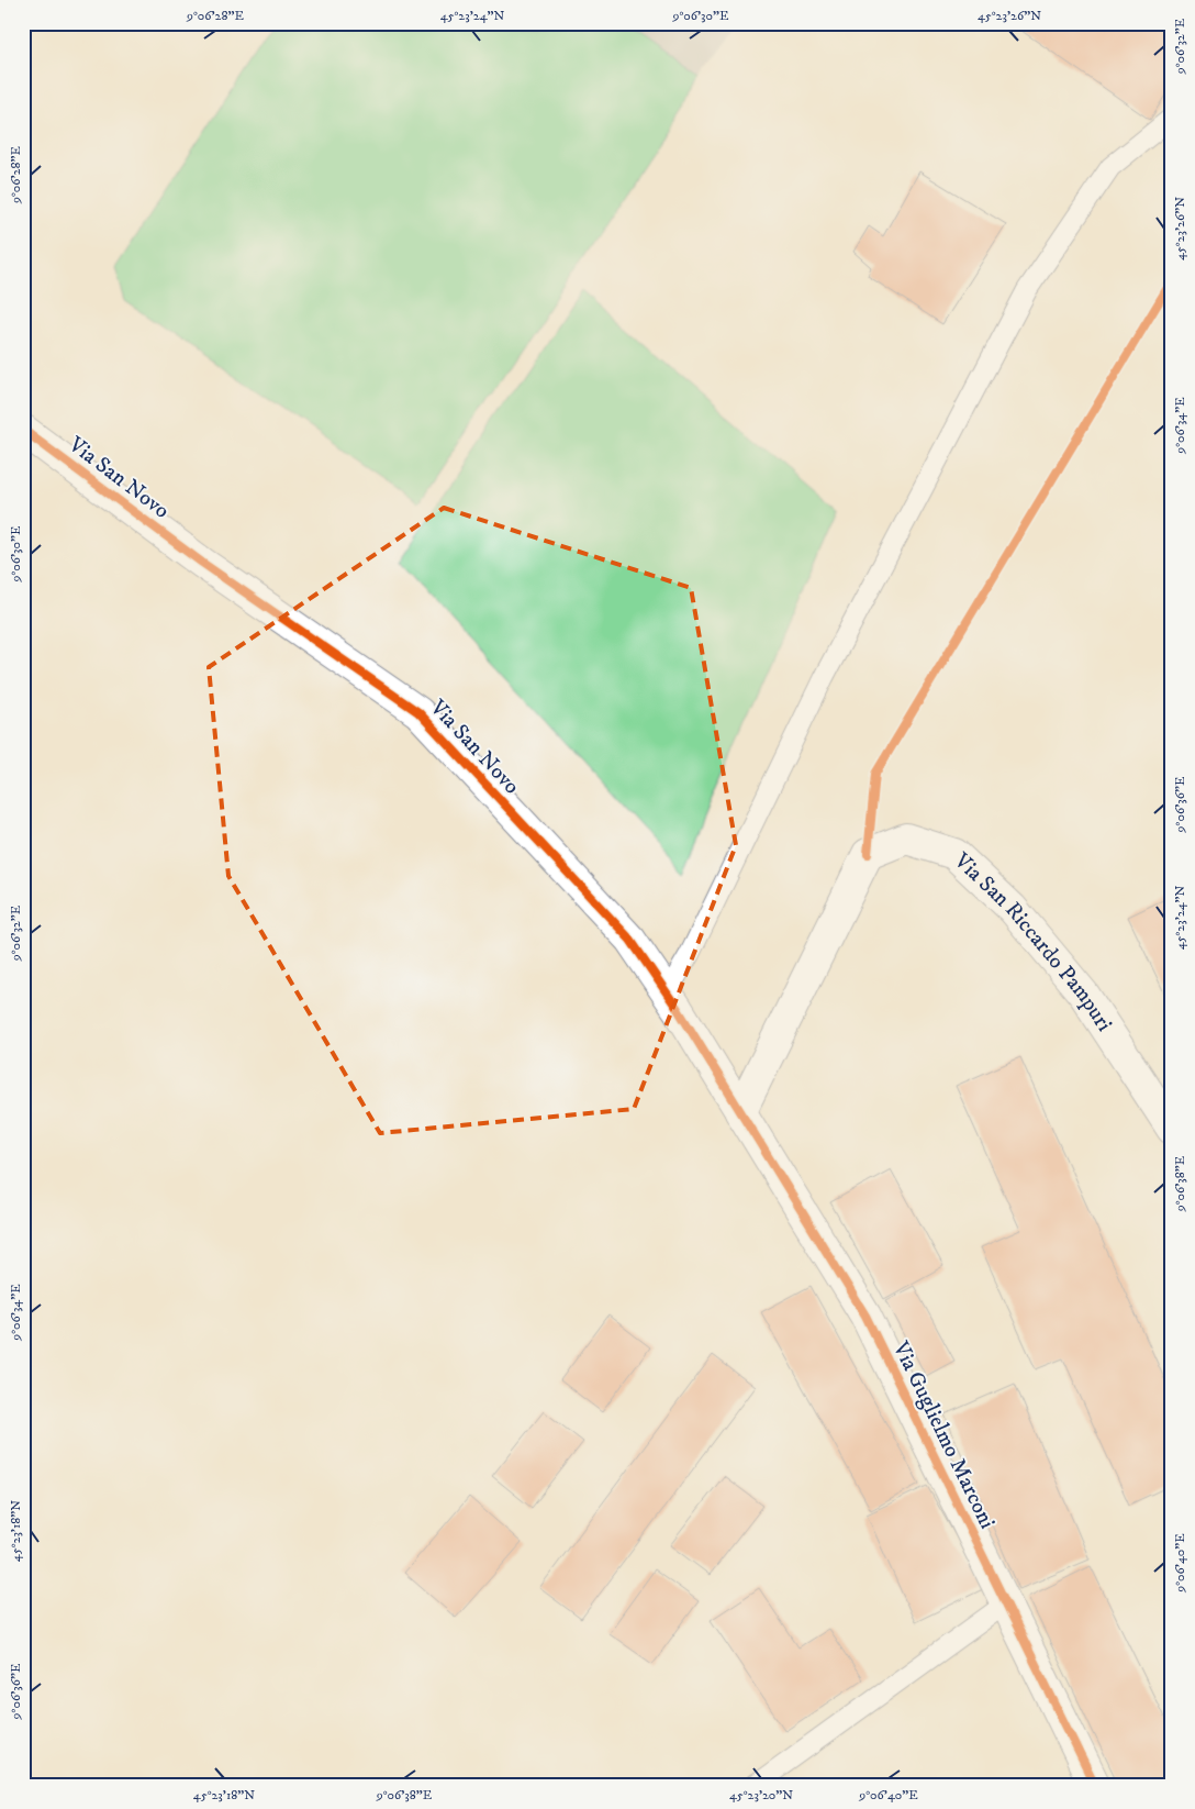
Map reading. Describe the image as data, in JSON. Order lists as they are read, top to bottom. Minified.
{"streets":{"street":["Via San Novo","Via San Riccardo Pampuri","Via Guglielmo Marconi"]},"crossings":[["Via San Novo","Via San Riccardo Pampuri"],["Via San Novo","Via Guglielmo Marconi"],["Via San Riccardo Pampuri","Via Guglielmo Marconi"]],"coordinates":["9°06'28\"E","45°23'24\"N","9°06'30\"E","45°23'26\"N","9°06'32\"E","9°06'34\"E","9°06'36\"E","9°06'38\"E","45°23'18\"N","9°06'40\"E","45°23'20\"N"]}
